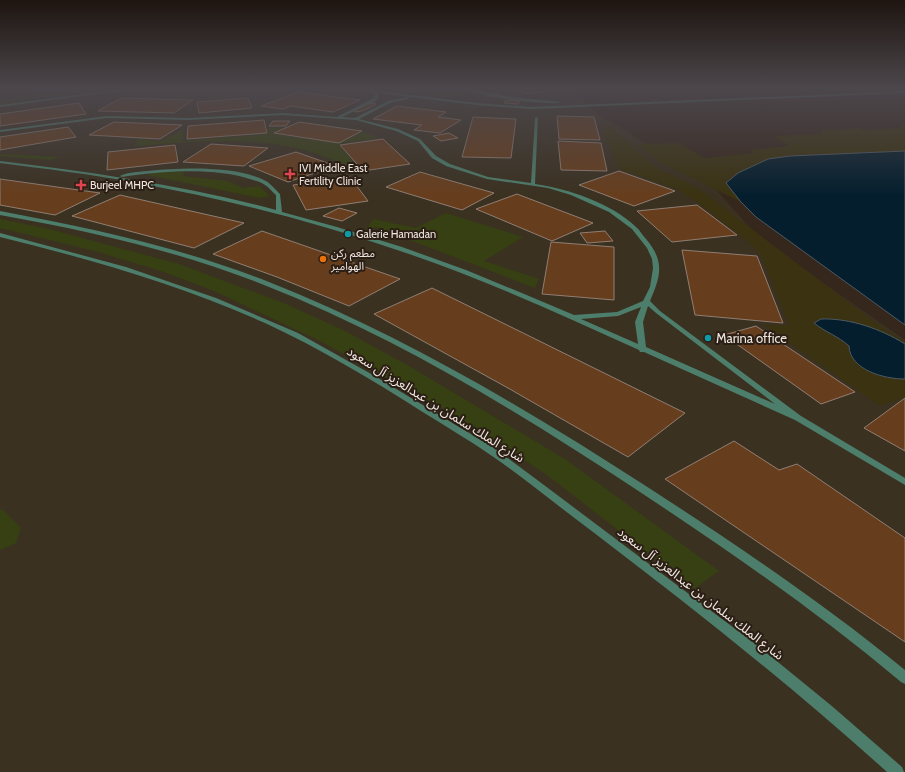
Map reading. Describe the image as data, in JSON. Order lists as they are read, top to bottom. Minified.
{"streets":{"street":["شارع الملك سلمان بن عبدالعزيز آل سعود"]},"places":{"health":["IVI Middle East Fertility Clinic","Burjeel MHPC"],"other":["Galerie Hamadan","مطعم ركن الهوامير","Marina office"]}}
